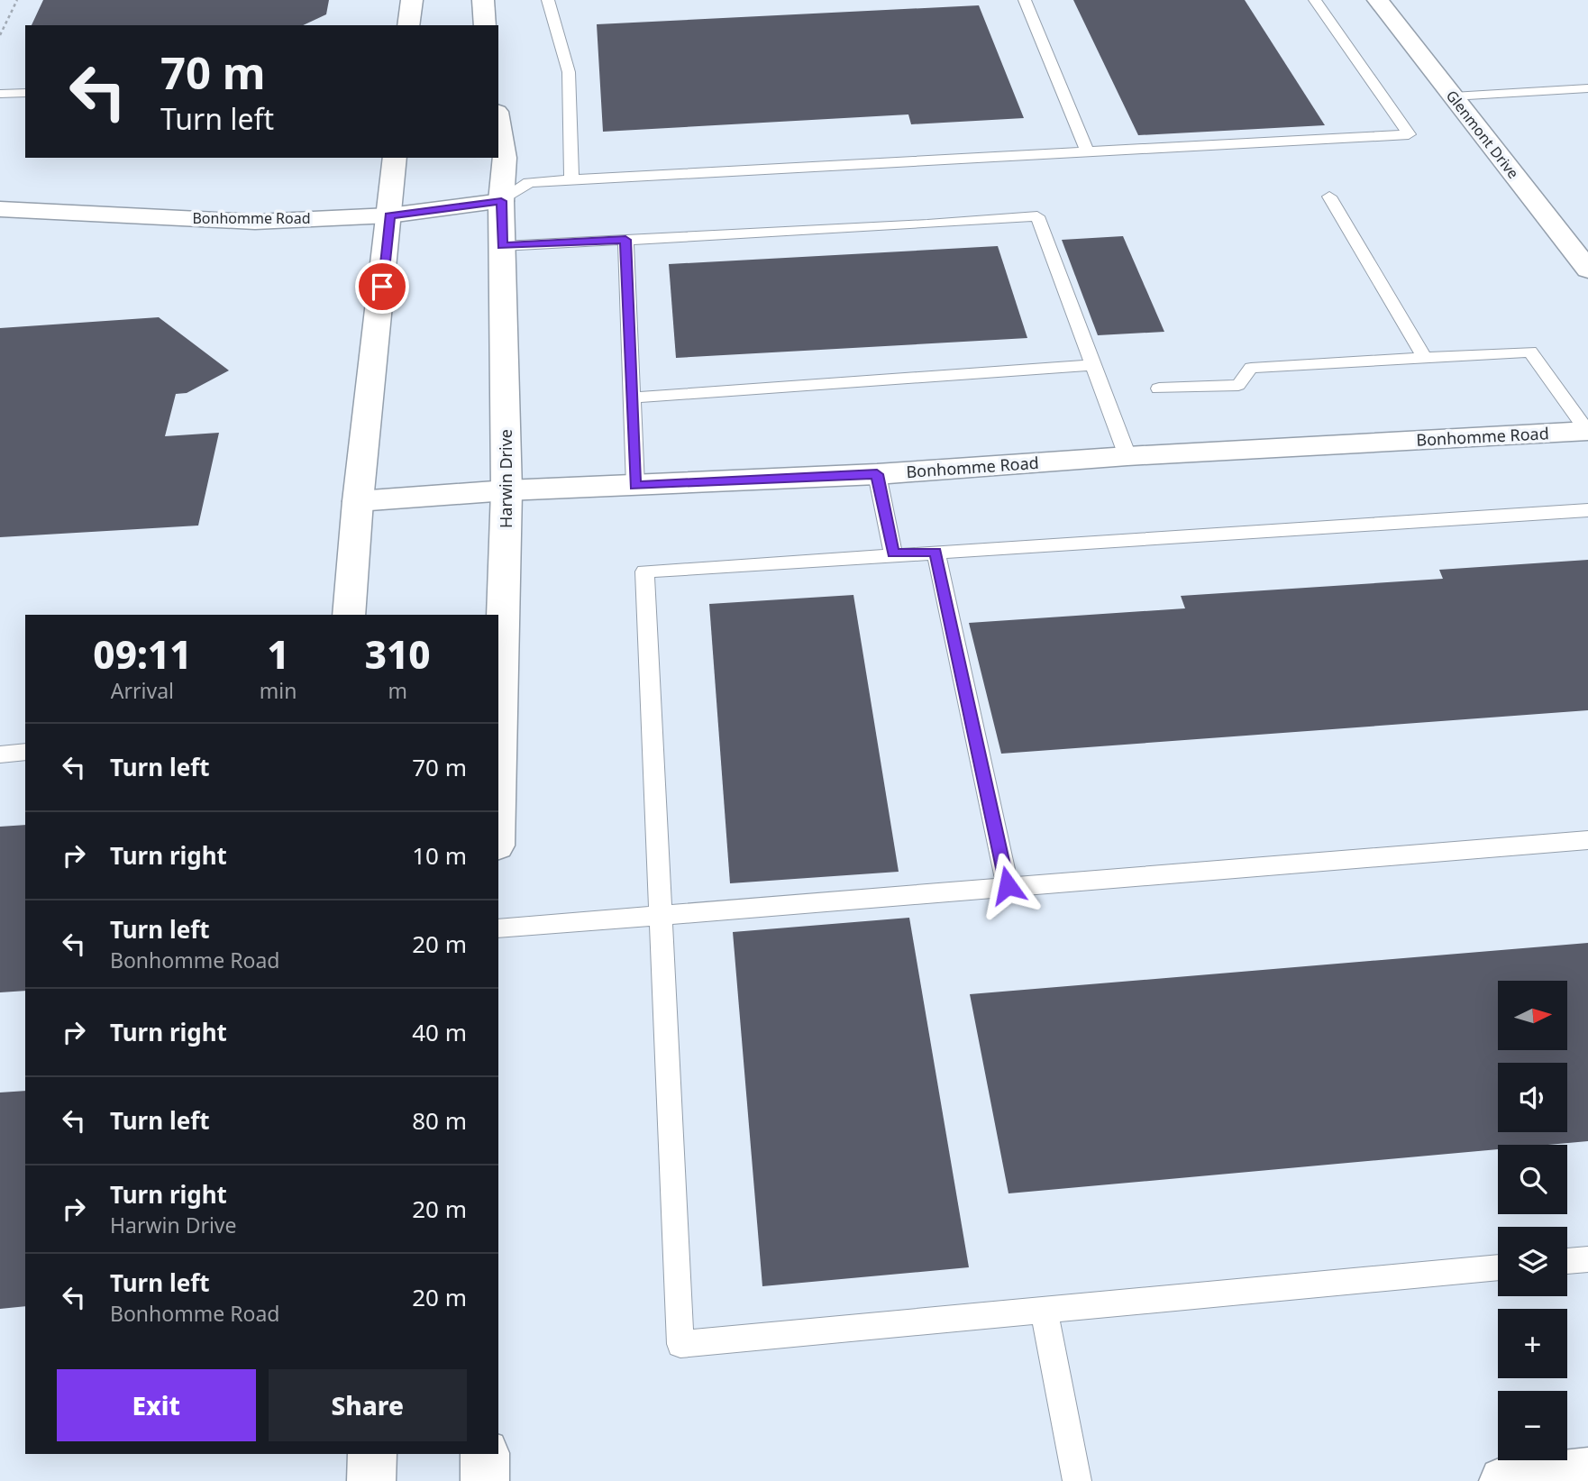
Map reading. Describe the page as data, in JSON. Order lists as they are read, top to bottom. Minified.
{"streets":{"street":["Glenmont Drive","Bonhomme Road","Harwin Drive"]},"crossings":[["Bonhomme Road","Harwin Drive"]],"north":"right","page":{"turn":["70 m","Turn left"],"eta":["09:11","Arrival","1","min","310","m"],"list":[{"name":"Turn left","value":"70 m"},{"name":"Turn right","value":"10 m"},{"name":"Turn left","note":"Bonhomme Road","value":"20 m"},{"name":"Turn right","value":"40 m"},{"name":"Turn left","value":"80 m"},{"name":"Turn right","note":"Harwin Drive","value":"20 m"},{"name":"Turn left","note":"Bonhomme Road","value":"20 m"}],"map_buttons":["+","−"],"buttons":["Exit","Share"]}}
